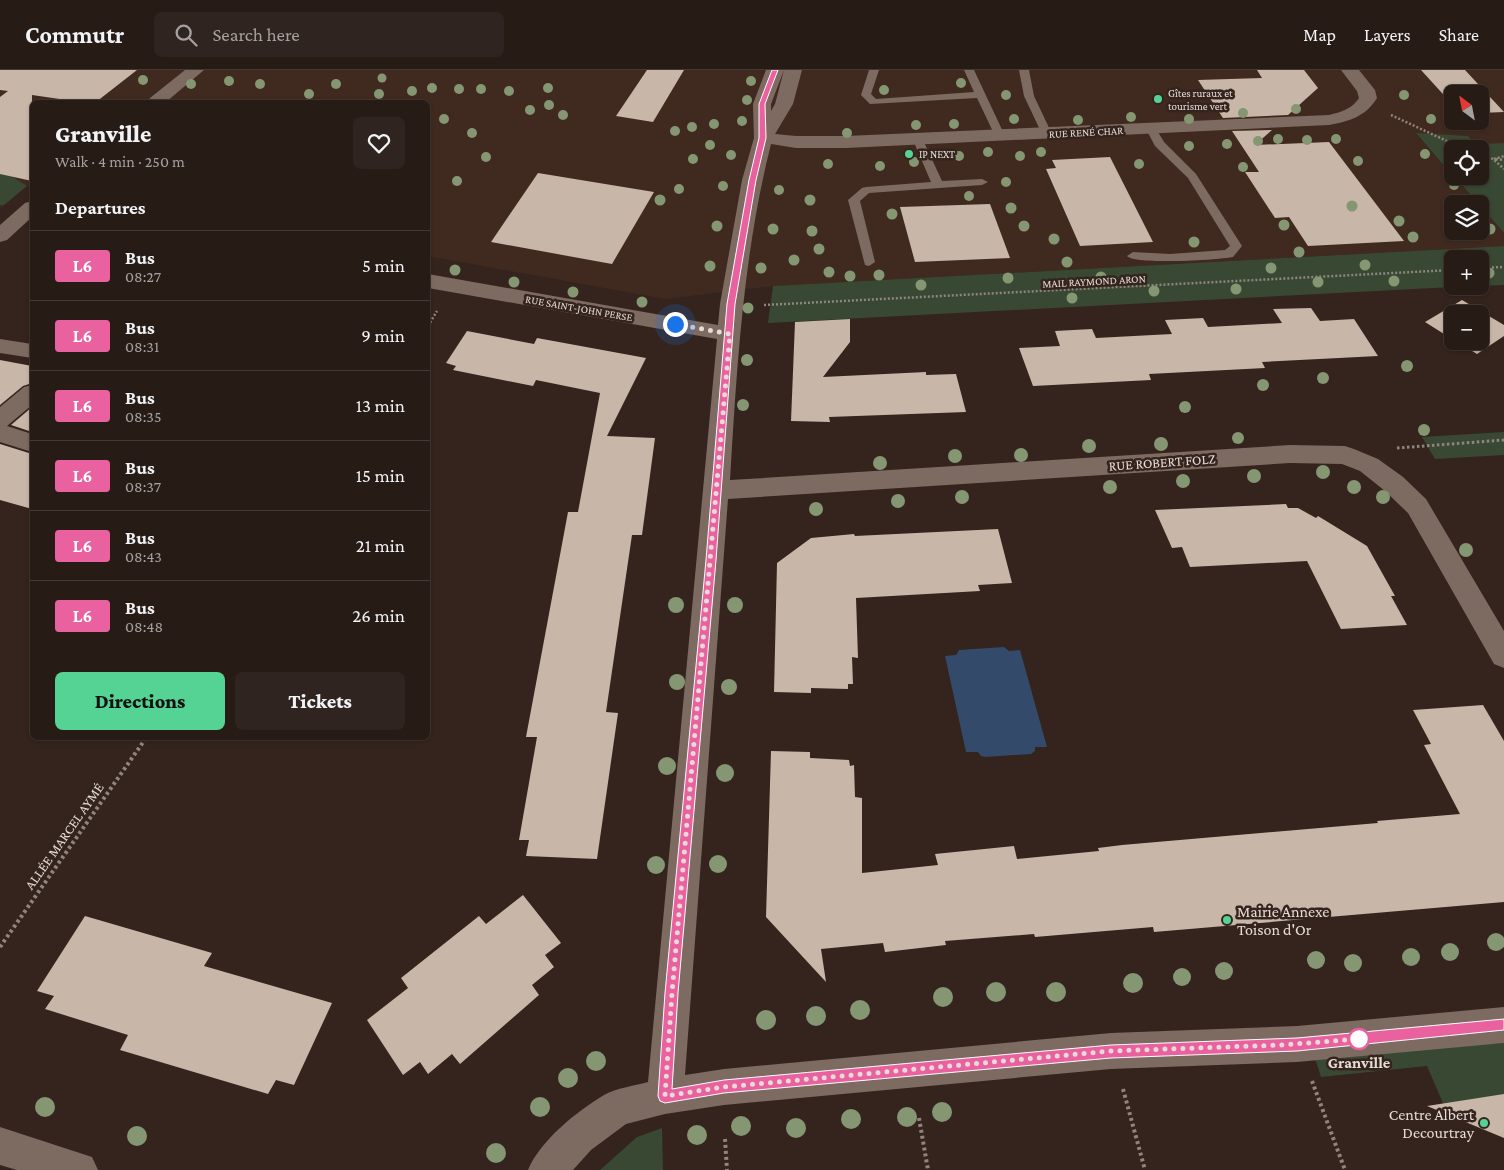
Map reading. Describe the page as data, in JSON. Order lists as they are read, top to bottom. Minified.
{"streets":{"street":["RUE RENÉ CHAR","RUE SAINT-JOHN PERSE","RUE ROBERT FOLZ"],"path":["MAIL RAYMOND ARON","ALLÉE MARCEL AYMÉ"]},"places":["Gîtes ruraux et tourisme vert","IP NEXT","Mairie Annexe Toison d'Or","Granville","Centre Albert Decourtray"],"lines":["bus line L6"],"north":"top left","page":{"header":"Commutr","search":"Search here","nav":["Map","Layers","Share"],"map_buttons":["+","−"],"heading":[["Granville","Walk · 4 min · 250 m"],"Departures"],"list":[{"mark":"L6","name":"Bus","note":"08:27","value":"5 min"},{"mark":"L6","name":"Bus","note":"08:31","value":"9 min"},{"mark":"L6","name":"Bus","note":"08:35","value":"13 min"},{"mark":"L6","name":"Bus","note":"08:37","value":"15 min"},{"mark":"L6","name":"Bus","note":"08:43","value":"21 min"},{"mark":"L6","name":"Bus","note":"08:48","value":"26 min"}],"buttons":["Directions","Tickets"]}}
